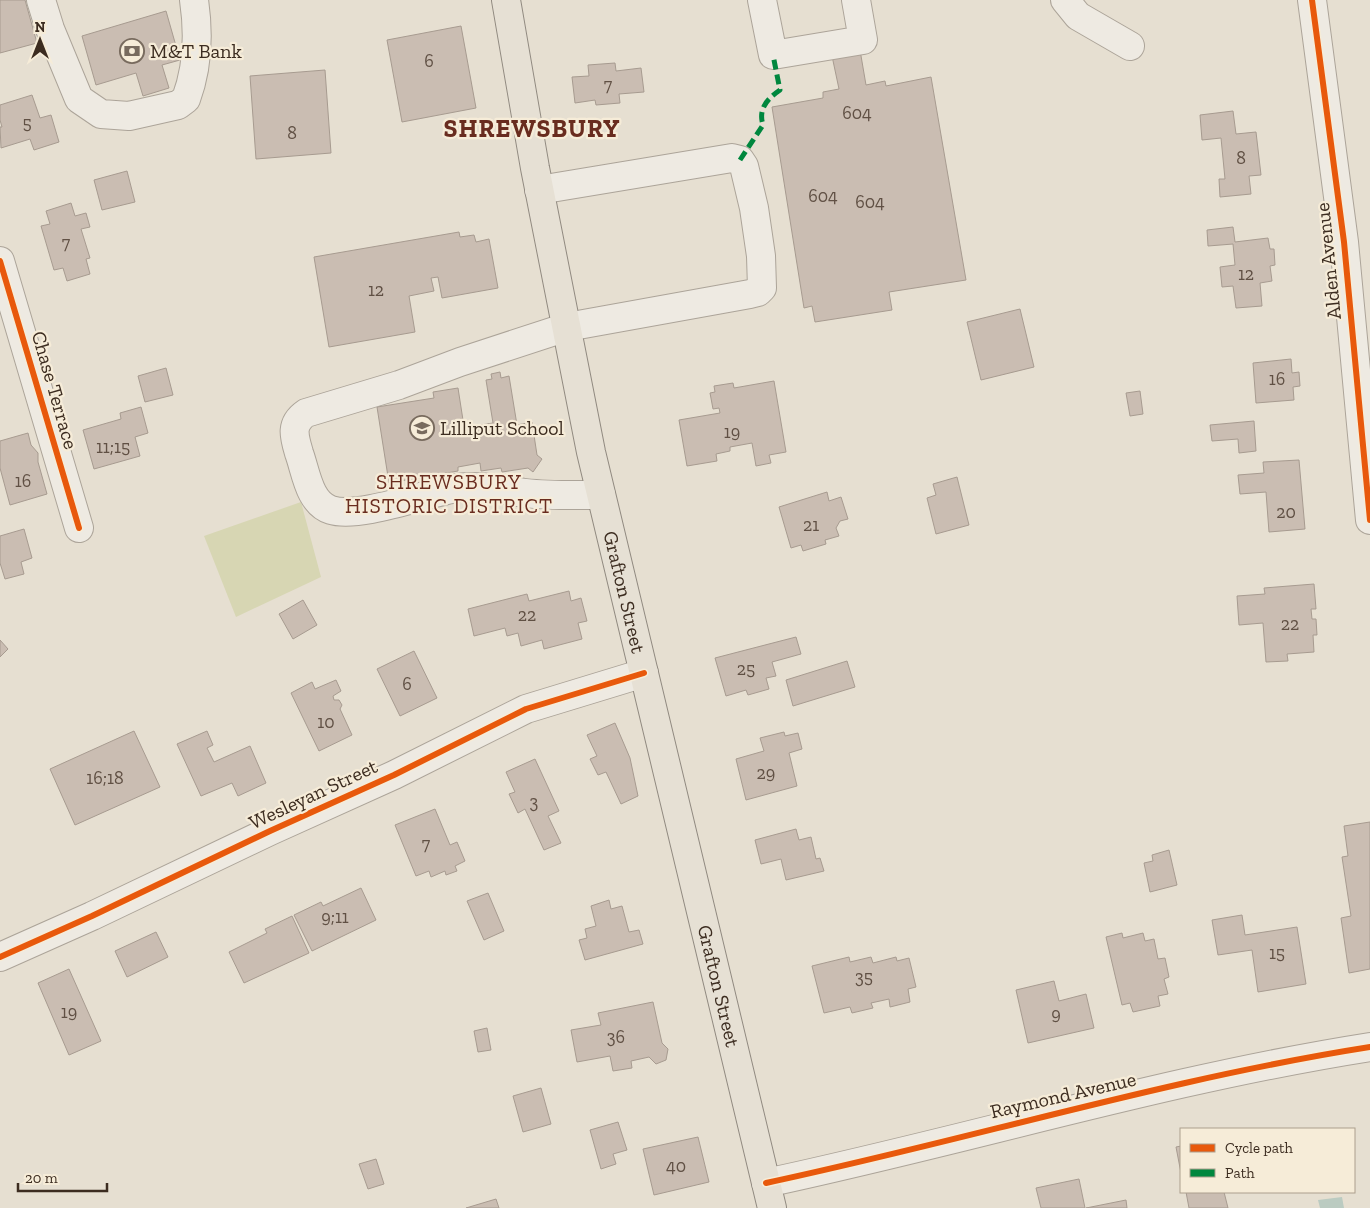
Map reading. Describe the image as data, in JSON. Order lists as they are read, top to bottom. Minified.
{"streets":{"main road":["Grafton Street"],"street":["Alden Avenue","Chase Terrace","Wesleyan Street","Raymond Avenue"]},"crossings":[["Grafton Street","Wesleyan Street"],["Grafton Street","Raymond Avenue"]],"districts":["SHREWSBURY","SHREWSBURY HISTORIC DISTRICT"],"places":{"bank":["M&T Bank"],"school or university":["Lilliput School"]},"house_numbers":["6","7","604","5","8","8","604","604","7","12","12","16","19","11;15","16","20","21","22","22","25","6","10","29","16;18","3","7","9;11","15","35","19","9","36","40"],"legend":["Cycle path","Path"],"scale_bar":"20 m","north":"top"}
